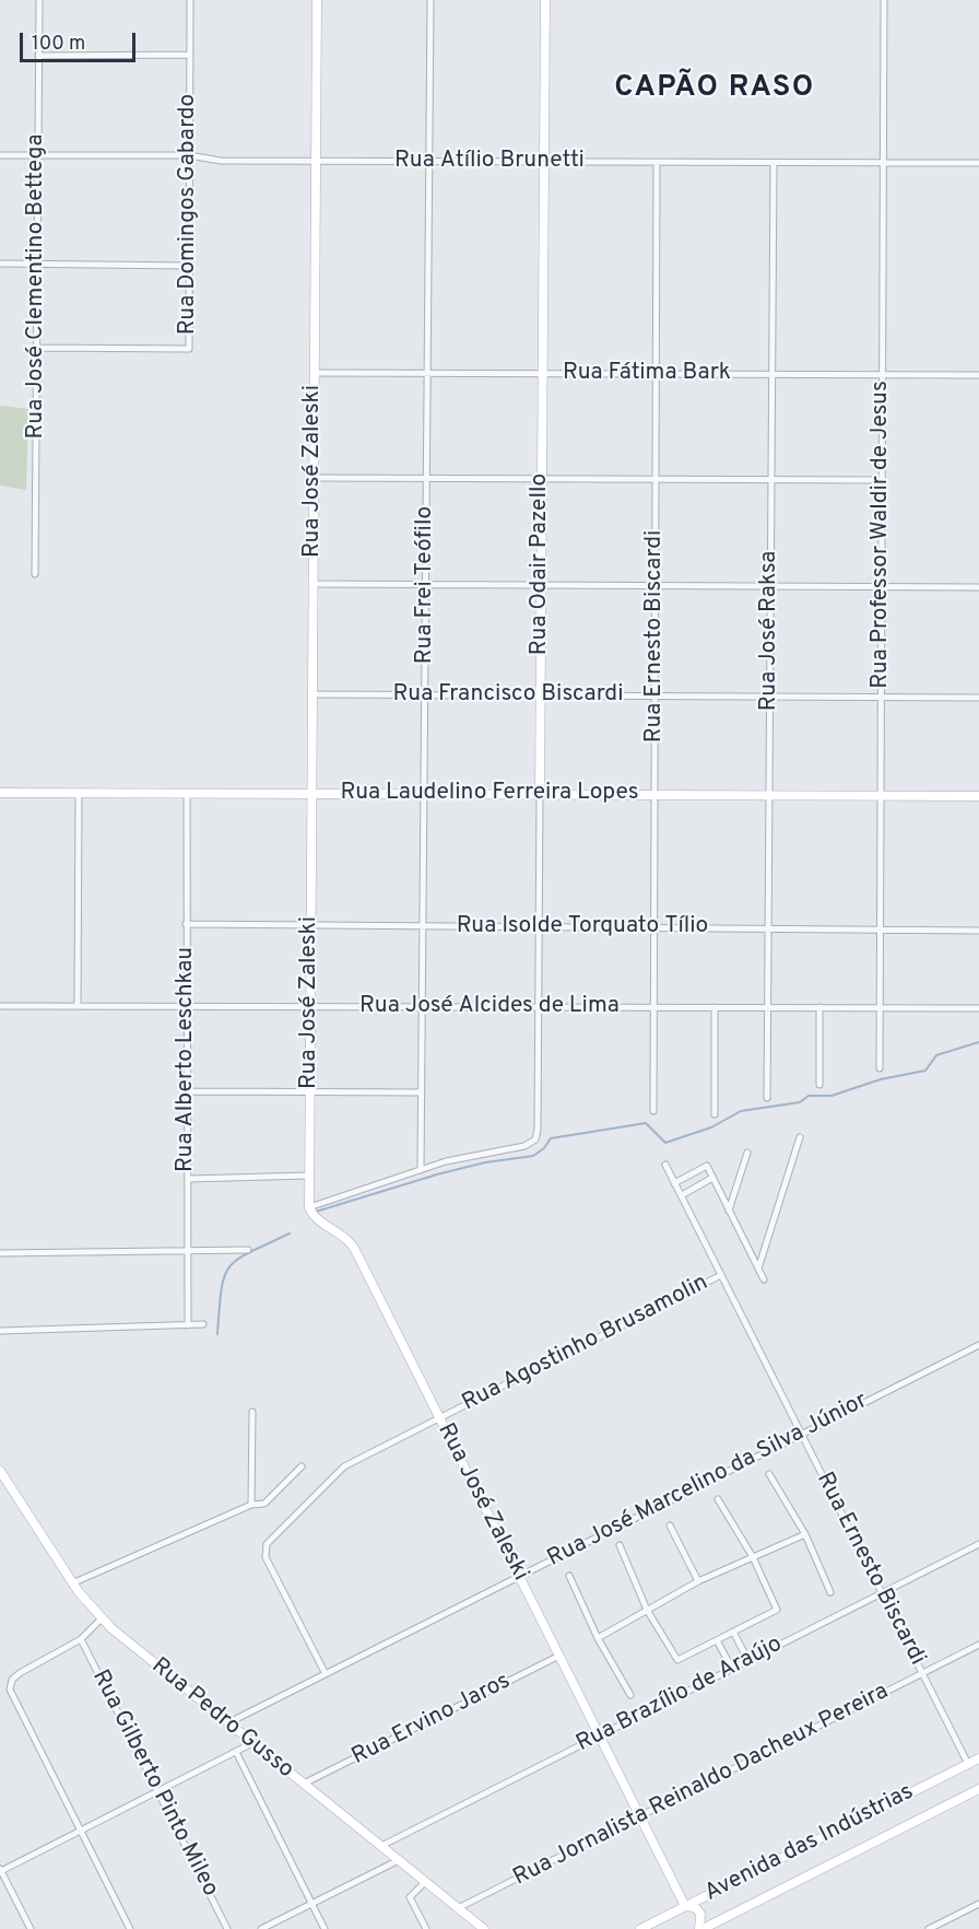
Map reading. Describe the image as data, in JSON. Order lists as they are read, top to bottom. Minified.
{"streets":{"street":["Rua Atílio Brunetti","Rua Domingos Gabardo","Rua José Clementino Bettega","Rua Fátima Bark","Rua José Zaleski","Rua Professor Waldir de Jesus","Rua Odair Pazello","Rua Frei Teófilo","Rua José Raksa","Rua Ernesto Biscardi","Rua Francisco Biscardi","Rua Laudelino Ferreira Lopes","Rua Isolde Torquato Tílio","Rua José Alcides de Lima","Rua Alberto Leschkau","Rua Agostinho Brusamolin","Rua José Marcelino da Silva Júnior","Rua Brazílio de Araújo","Rua Pedro Gusso","Rua Ervino Jaros","Rua Gilberto Pinto Mileo","Rua Jornalista Reinaldo Dacheux Pereira","Avenida das Indústrias"]},"crossings":[["Rua Atílio Brunetti","Rua Domingos Gabardo"],["Rua Atílio Brunetti","Rua José Clementino Bettega"],["Rua Atílio Brunetti","Rua José Zaleski"],["Rua Atílio Brunetti","Rua Professor Waldir de Jesus"],["Rua Atílio Brunetti","Rua Odair Pazello"],["Rua Atílio Brunetti","Rua Frei Teófilo"],["Rua Atílio Brunetti","Rua José Raksa"],["Rua Atílio Brunetti","Rua Ernesto Biscardi"],["Rua Domingos Gabardo","Rua José Clementino Bettega"],["Rua Fátima Bark","Rua José Zaleski"],["Rua Fátima Bark","Rua Professor Waldir de Jesus"],["Rua Fátima Bark","Rua Odair Pazello"],["Rua Fátima Bark","Rua Frei Teófilo"],["Rua Fátima Bark","Rua José Raksa"],["Rua Fátima Bark","Rua Ernesto Biscardi"],["Rua José Zaleski","Rua Francisco Biscardi"],["Rua José Zaleski","Rua Laudelino Ferreira Lopes"],["Rua José Zaleski","Rua Isolde Torquato Tílio"],["Rua José Zaleski","Rua José Alcides de Lima"],["Rua José Zaleski","Rua Agostinho Brusamolin"],["Rua José Zaleski","Rua José Marcelino da Silva Júnior"],["Rua José Zaleski","Rua Brazílio de Araújo"],["Rua José Zaleski","Rua Ervino Jaros"],["Rua José Zaleski","Rua Jornalista Reinaldo Dacheux Pereira"],["Rua José Zaleski","Avenida das Indústrias"],["Rua Professor Waldir de Jesus","Rua Francisco Biscardi"],["Rua Professor Waldir de Jesus","Rua Laudelino Ferreira Lopes"],["Rua Professor Waldir de Jesus","Rua Isolde Torquato Tílio"],["Rua Professor Waldir de Jesus","Rua José Alcides de Lima"],["Rua Odair Pazello","Rua Frei Teófilo"],["Rua Odair Pazello","Rua Francisco Biscardi"],["Rua Odair Pazello","Rua Laudelino Ferreira Lopes"],["Rua Odair Pazello","Rua Isolde Torquato Tílio"],["Rua Odair Pazello","Rua José Alcides de Lima"],["Rua Frei Teófilo","Rua Francisco Biscardi"],["Rua Frei Teófilo","Rua Laudelino Ferreira Lopes"],["Rua Frei Teófilo","Rua Isolde Torquato Tílio"],["Rua Frei Teófilo","Rua José Alcides de Lima"],["Rua José Raksa","Rua Francisco Biscardi"],["Rua José Raksa","Rua Laudelino Ferreira Lopes"],["Rua José Raksa","Rua Isolde Torquato Tílio"],["Rua José Raksa","Rua José Alcides de Lima"],["Rua Ernesto Biscardi","Rua Francisco Biscardi"],["Rua Ernesto Biscardi","Rua Laudelino Ferreira Lopes"],["Rua Ernesto Biscardi","Rua Isolde Torquato Tílio"],["Rua Ernesto Biscardi","Rua José Alcides de Lima"],["Rua Ernesto Biscardi","Rua Agostinho Brusamolin"],["Rua Ernesto Biscardi","Rua José Marcelino da Silva Júnior"],["Rua Ernesto Biscardi","Rua Brazílio de Araújo"],["Rua Ernesto Biscardi","Rua Jornalista Reinaldo Dacheux Pereira"],["Rua Ernesto Biscardi","Avenida das Indústrias"],["Rua Laudelino Ferreira Lopes","Rua Alberto Leschkau"],["Rua Isolde Torquato Tílio","Rua Alberto Leschkau"],["Rua José Alcides de Lima","Rua Alberto Leschkau"],["Rua Agostinho Brusamolin","Rua José Marcelino da Silva Júnior"],["Rua José Marcelino da Silva Júnior","Rua Pedro Gusso"],["Rua Brazílio de Araújo","Rua Pedro Gusso"],["Rua Pedro Gusso","Rua Ervino Jaros"],["Rua Pedro Gusso","Rua Jornalista Reinaldo Dacheux Pereira"]],"districts":["CAPÃO RASO"],"scale_bar":"100 m"}
